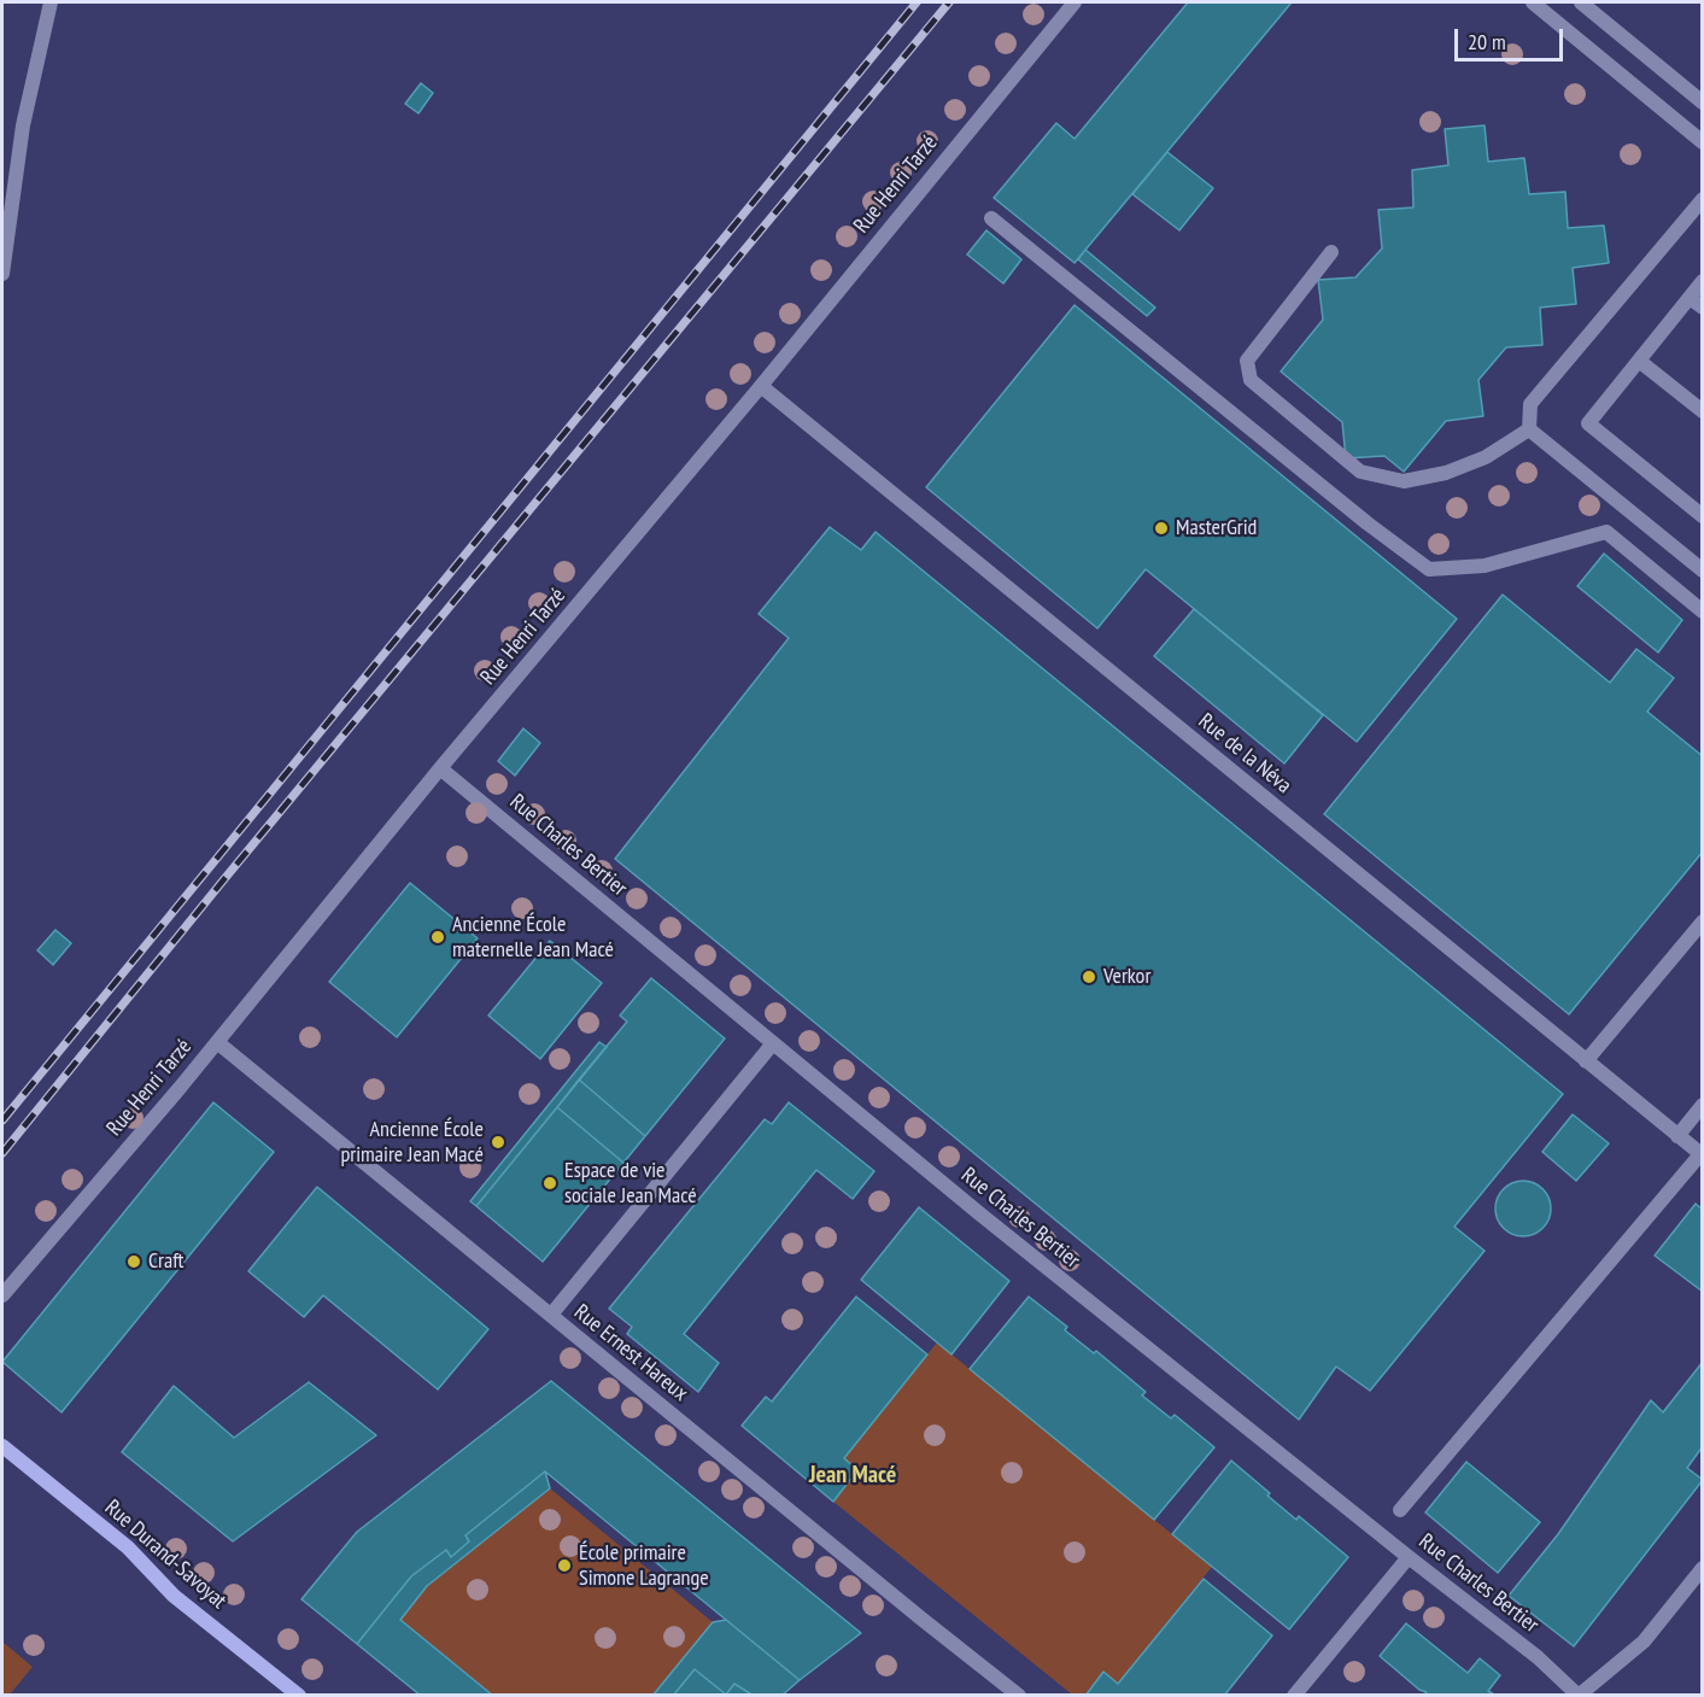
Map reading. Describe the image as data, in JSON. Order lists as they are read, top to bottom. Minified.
{"streets":{"main road":["Rue Durand-Savoyat"],"street":["Rue Henri Tarzé","Rue de la Néva","Rue Charles Bertier","Rue Ernest Hareux"]},"crossings":[["Rue Henri Tarzé","Rue de la Néva"],["Rue Henri Tarzé","Rue Charles Bertier"],["Rue Henri Tarzé","Rue Ernest Hareux"]],"districts":["Jean Macé"],"places":["MasterGrid","Ancienne École maternelle Jean Macé","Verkor","Ancienne École primaire Jean Macé","Espace de vie sociale Jean Macé","Craft","École primaire Simone Lagrange"],"scale_bar":"20 m"}
